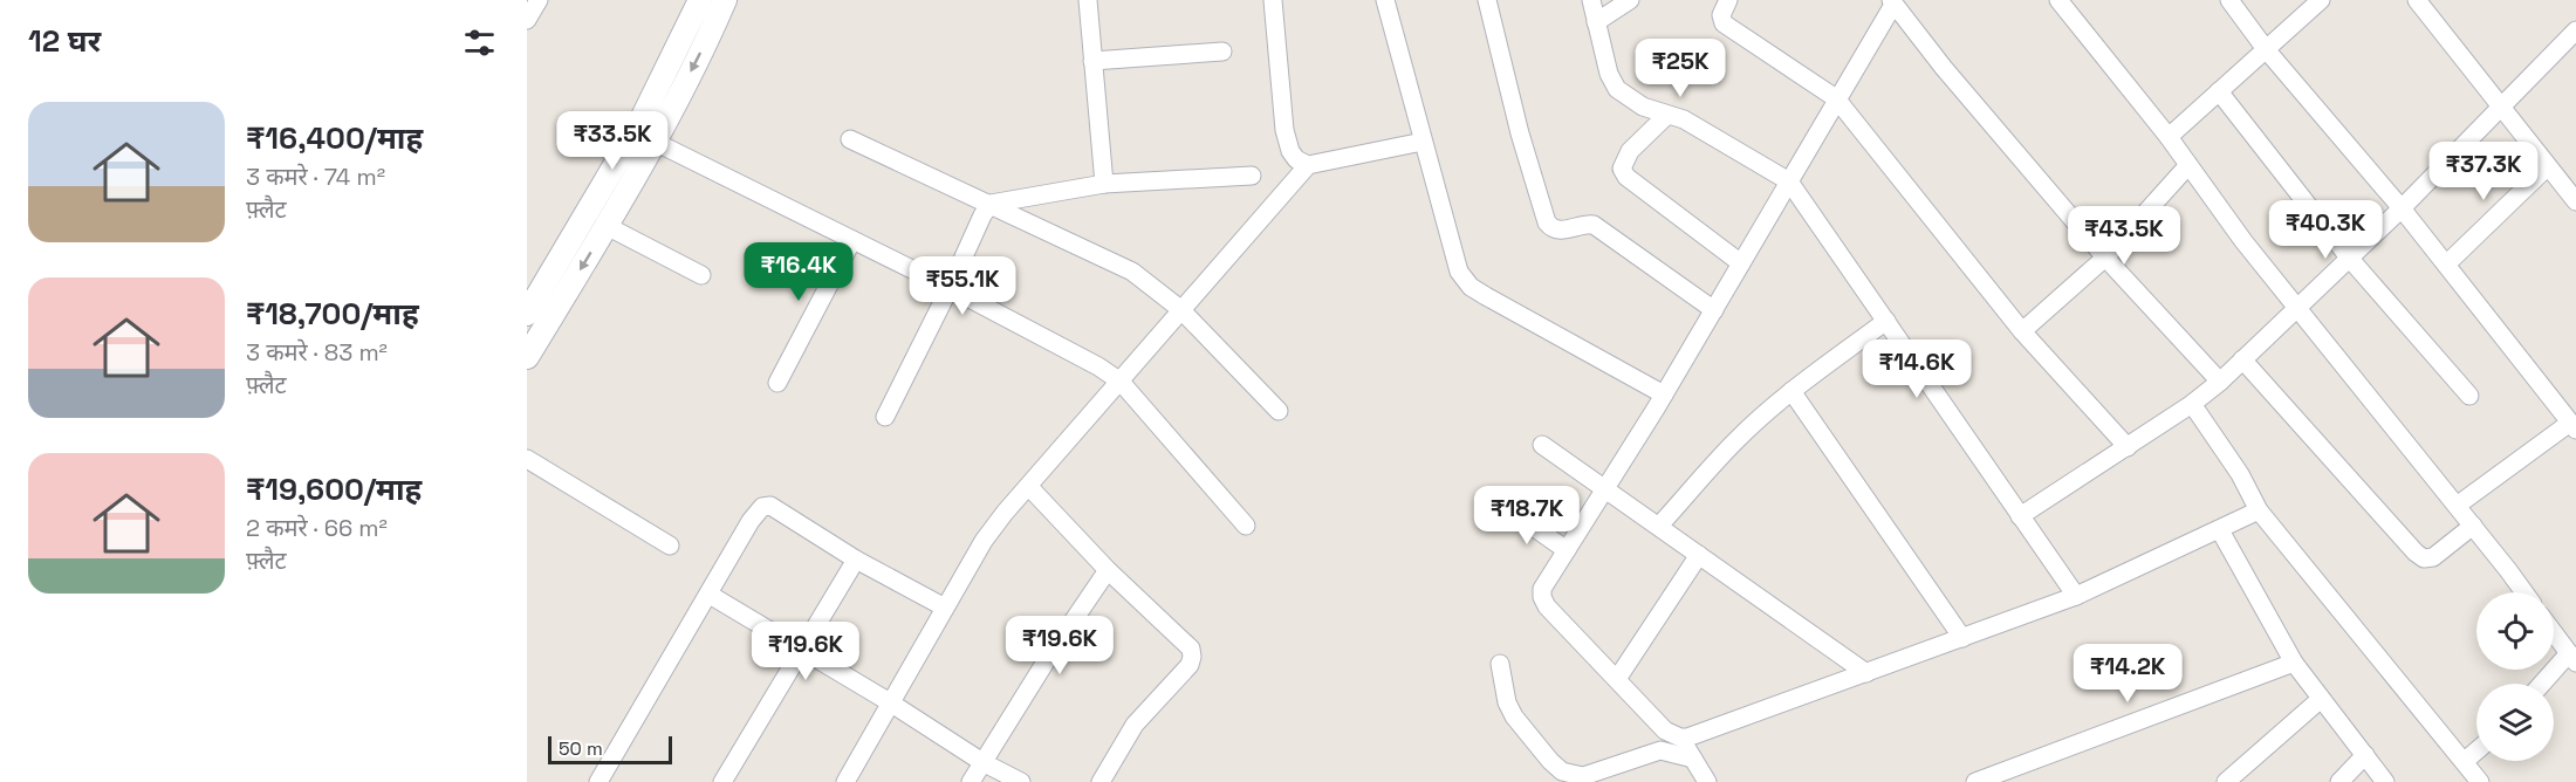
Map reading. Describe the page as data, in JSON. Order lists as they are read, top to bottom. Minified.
{"scale_bar":"50 m","page":{"heading":"12 घर","price":["₹25K","₹33.5K","₹37.3K","₹40.3K","₹43.5K","₹16.4K","₹55.1K","₹14.6K","₹18.7K","₹19.6K","₹19.6K","₹14.2K"],"list":[{"name":"₹16,400/माह","note":"3 कमरे · 74 m² · फ़्लैट"},{"name":"₹18,700/माह","note":"3 कमरे · 83 m² · फ़्लैट"},{"name":"₹19,600/माह","note":"2 कमरे · 66 m² · फ़्लैट"}],"scale":"50 m"}}
